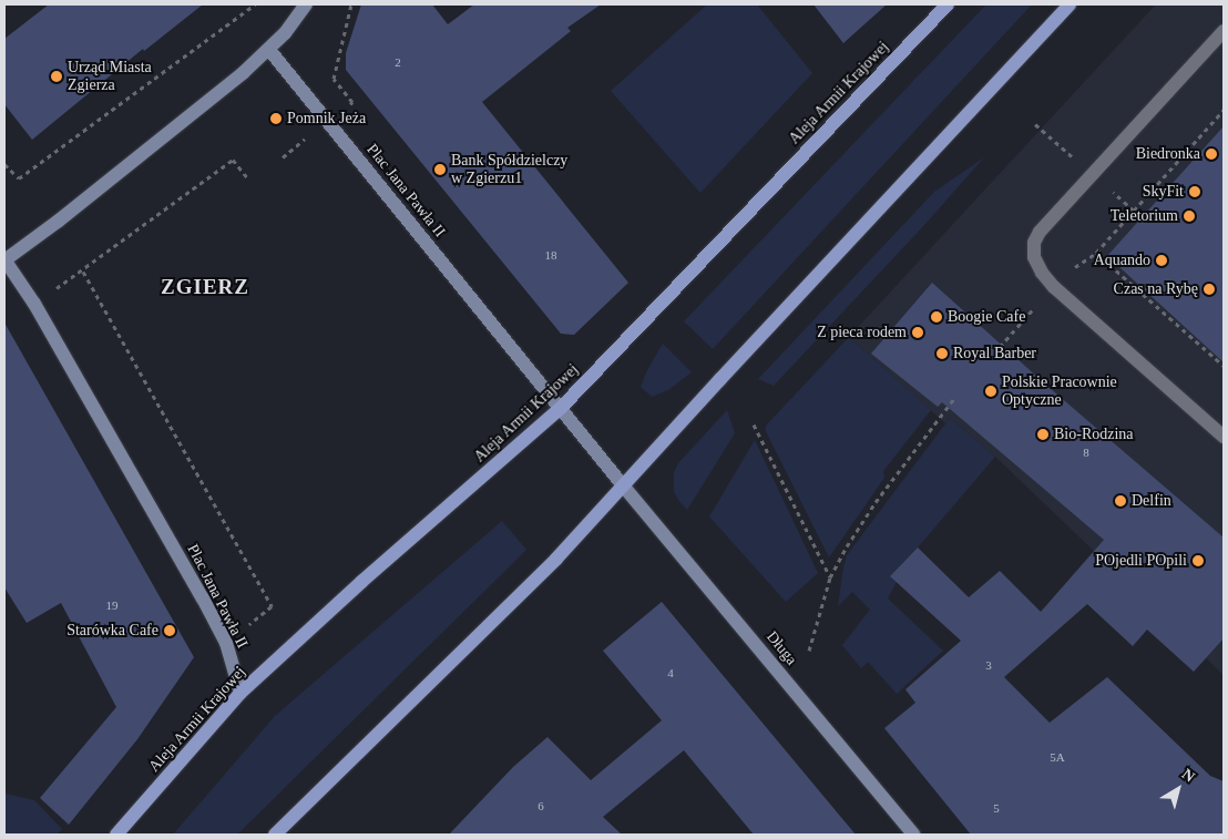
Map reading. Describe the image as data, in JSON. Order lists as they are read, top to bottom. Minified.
{"streets":{"main road":["Aleja Armii Krajowej"],"street":["Plac Jana Pawła II","Długa"]},"crossings":[["Aleja Armii Krajowej","Plac Jana Pawła II"],["Plac Jana Pawła II","Długa"]],"districts":["ZGIERZ"],"places":["Urząd Miasta Zgierza","Pomnik Jeża","Biedronka","Bank Spółdzielczy w Zgierzu1","SkyFit","Teletorium","Aquando","Czas na Rybę","Boogie Cafe","Z pieca rodem","Royal Barber","Polskie Pracownie Optyczne","Bio-Rodzina","Delfin","POjedli POpili","Starówka Cafe"],"house_numbers":["2","18","8","19","3","4","5A","6","5"],"north":"top right"}
